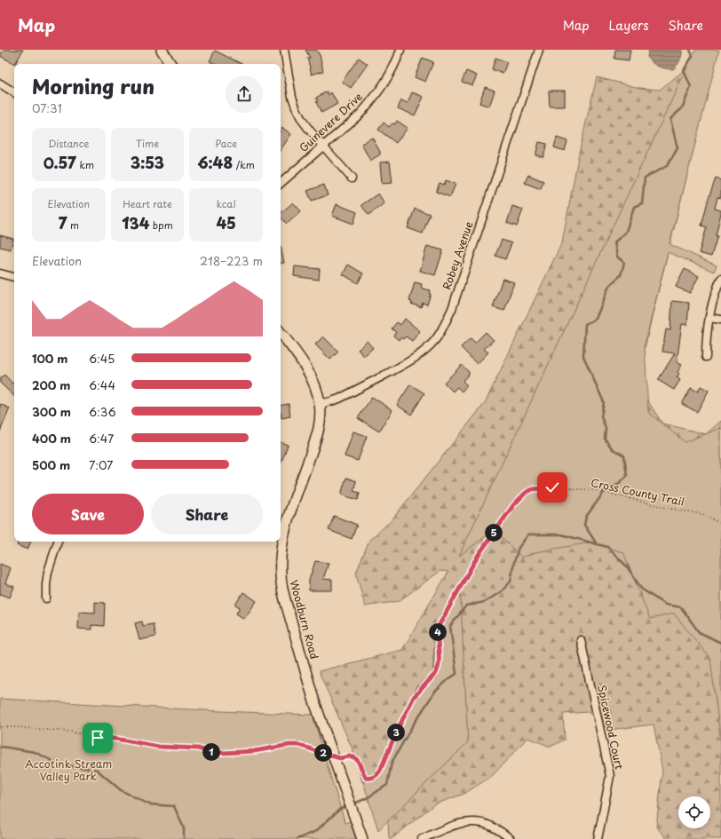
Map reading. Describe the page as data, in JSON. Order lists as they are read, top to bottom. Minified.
{"streets":{"street":["Guinevere Drive","Robey Avenue","Woodburn Road","Spicewood Court"],"path":["Cross County Trail"]},"crossings":[["Robey Avenue","Woodburn Road"],["Cross County Trail","Woodburn Road"]],"parks":["Accotink Stream Valley Park"],"page":{"header":"Map","nav":["Map","Layers","Share"],"heading":["Morning run","07:31"],"stats":[["Distance","0.57 km"],["Time","3:53"],["Pace","6:48 /km"],["Elevation","7 m"],["Heart rate","134 bpm"],["kcal","45"]],"chart":["Elevation","218–223 m"],"list":[{"name":"100 m","note":"6:45"},{"name":"200 m","note":"6:44"},{"name":"300 m","note":"6:36"},{"name":"400 m","note":"6:47"},{"name":"500 m","note":"7:07"}],"buttons":["Save","Share"],"pins":["5","4","3","1","2"]}}
